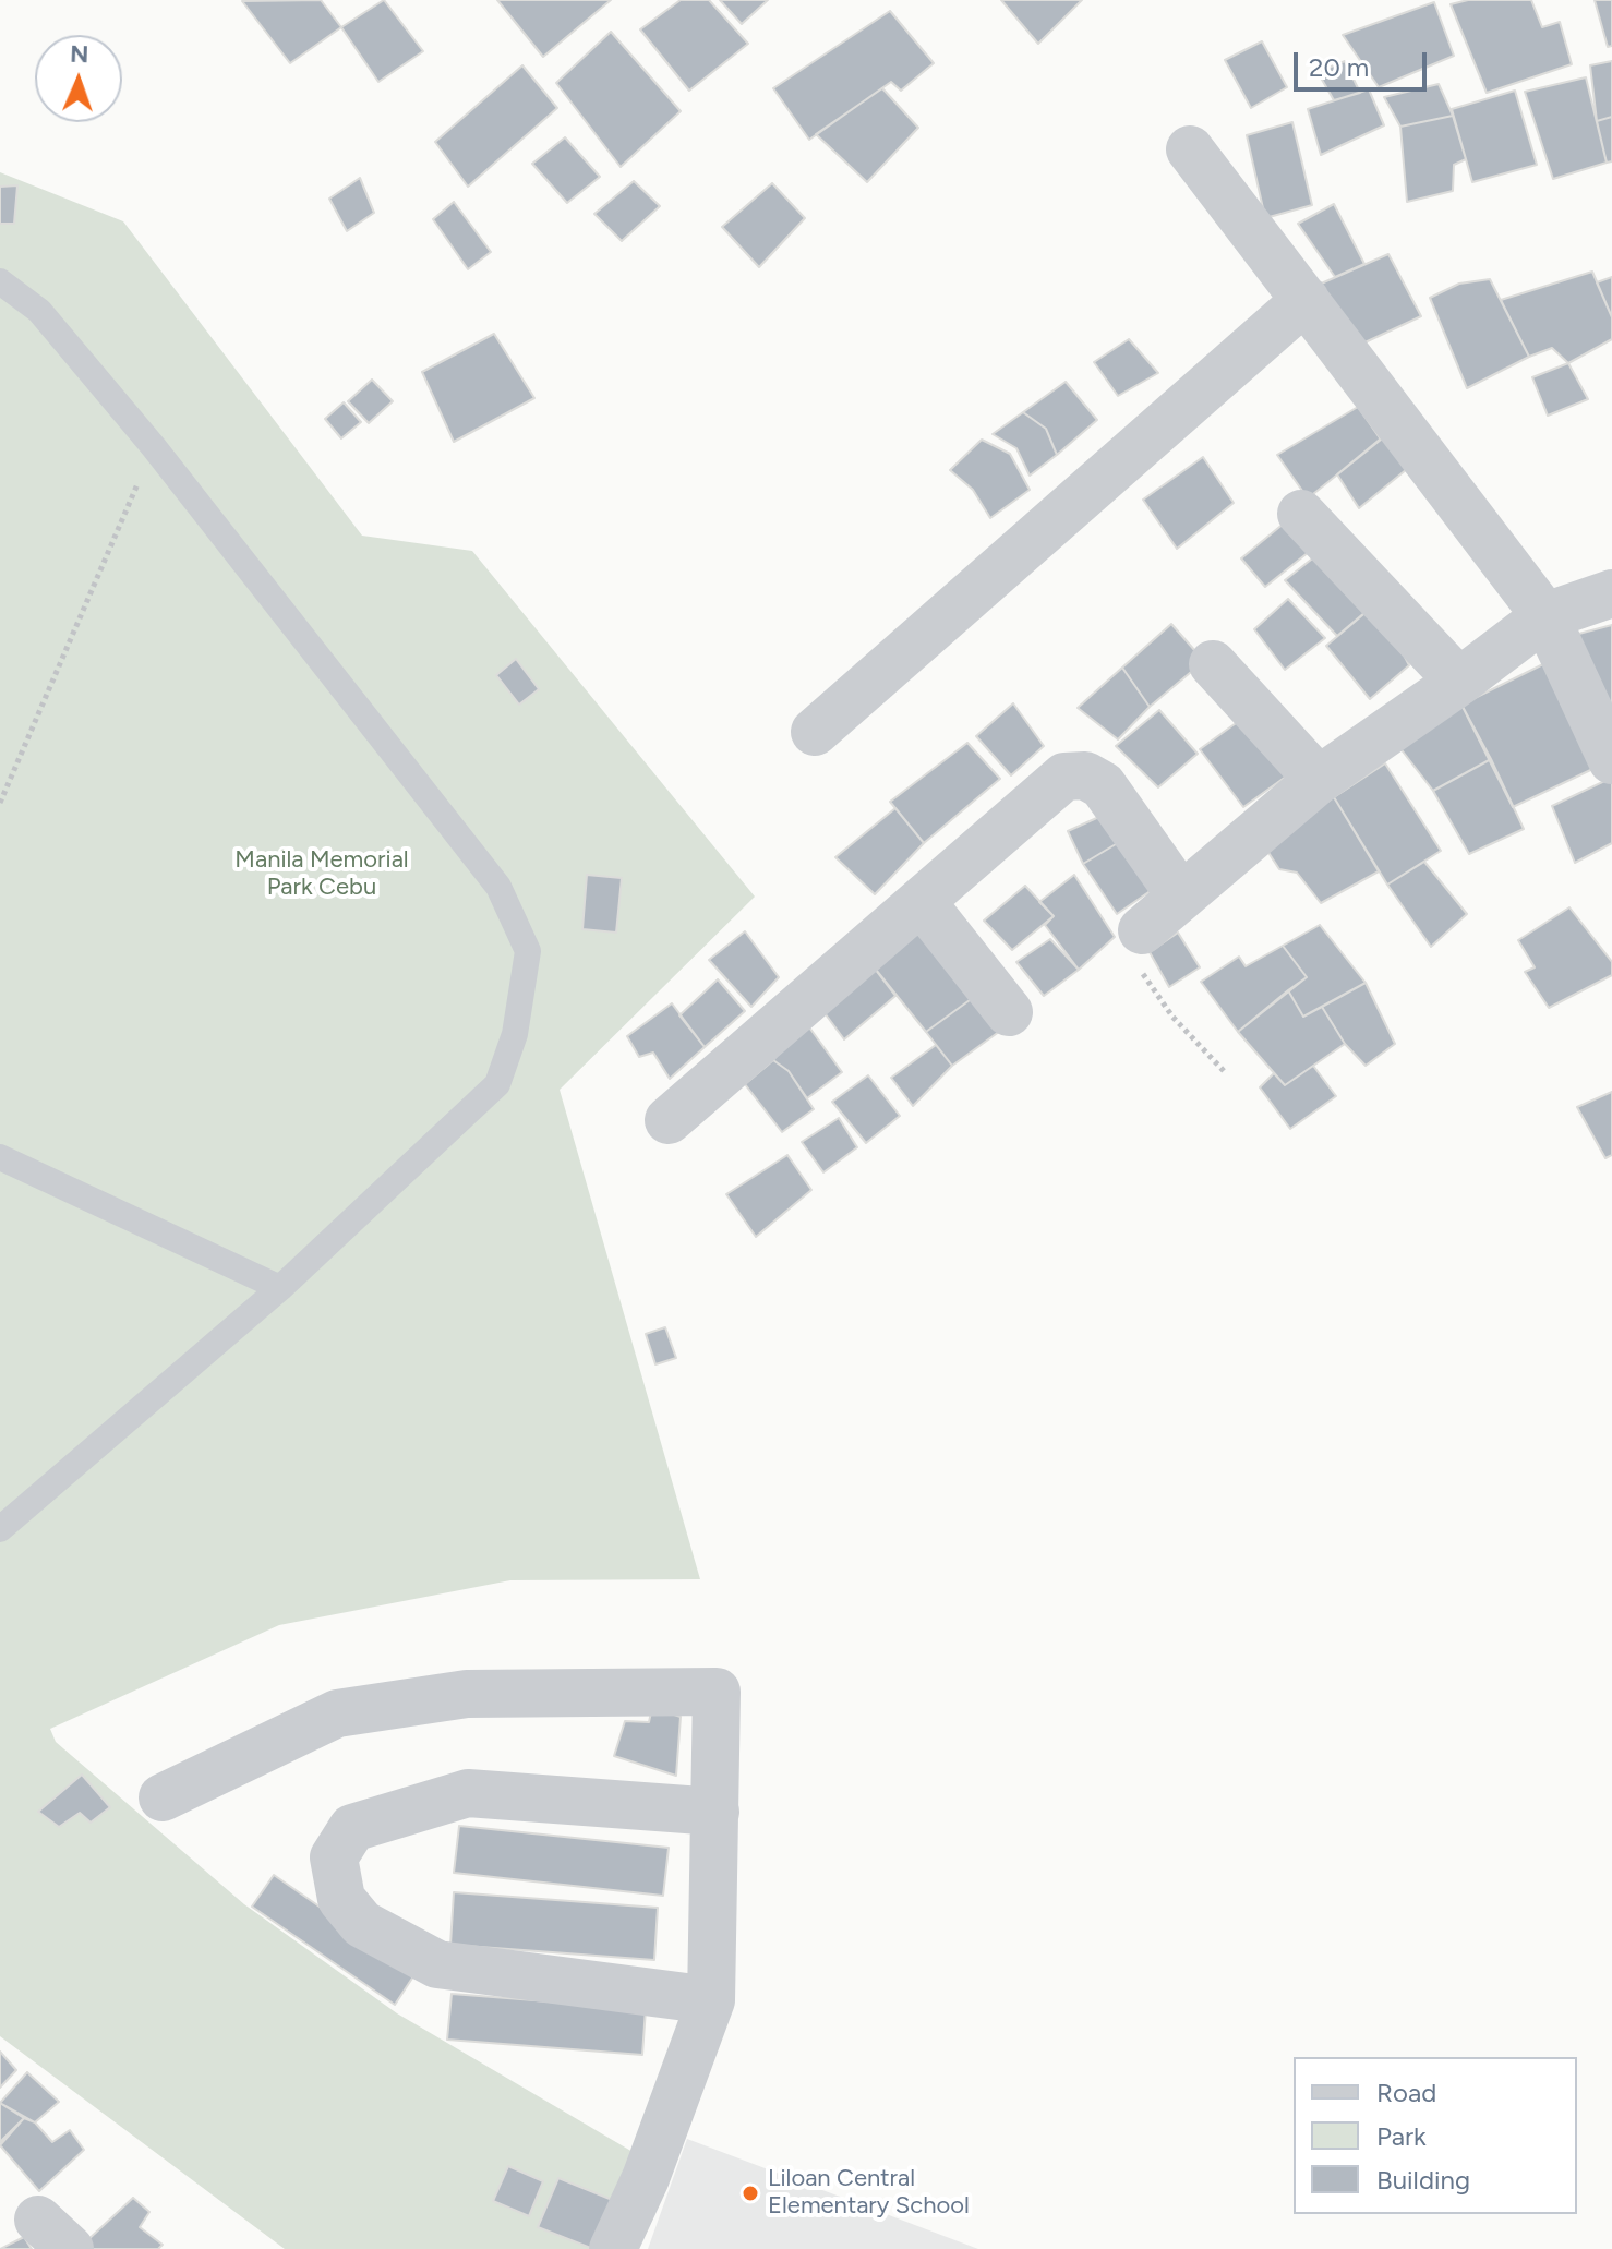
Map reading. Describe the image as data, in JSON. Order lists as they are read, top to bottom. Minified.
{"parks":["Manila Memorial Park Cebu"],"places":["Liloan Central Elementary School"],"legend":["Road","Park","Building"],"scale_bar":"20 m","north":"top"}
